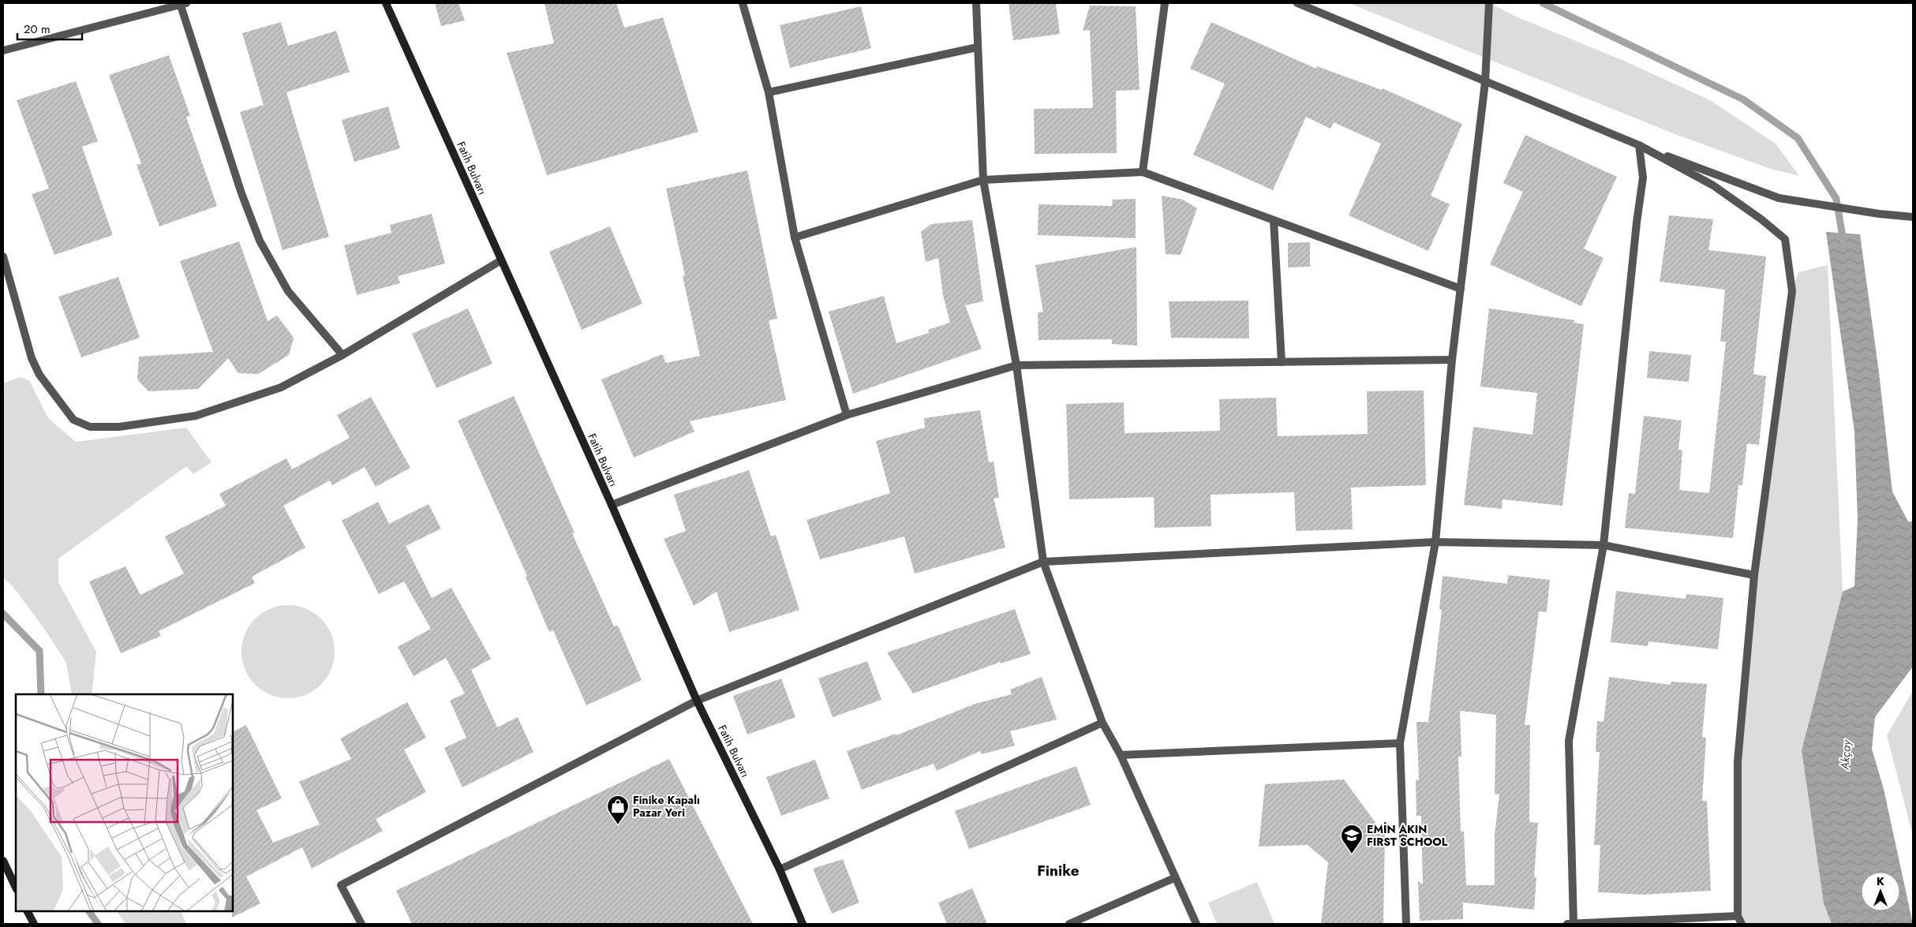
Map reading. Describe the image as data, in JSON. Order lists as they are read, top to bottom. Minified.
{"streets":{"street":["Fatih Bulvarı"]},"districts":["Finike"],"water":["Akçay"],"places":{"shop":["Finike Kapalı Pazar Yeri"],"school or university":["EMİN AKIN FIRST SCHOOL"]},"scale_bar":"20 m","north":"top"}
